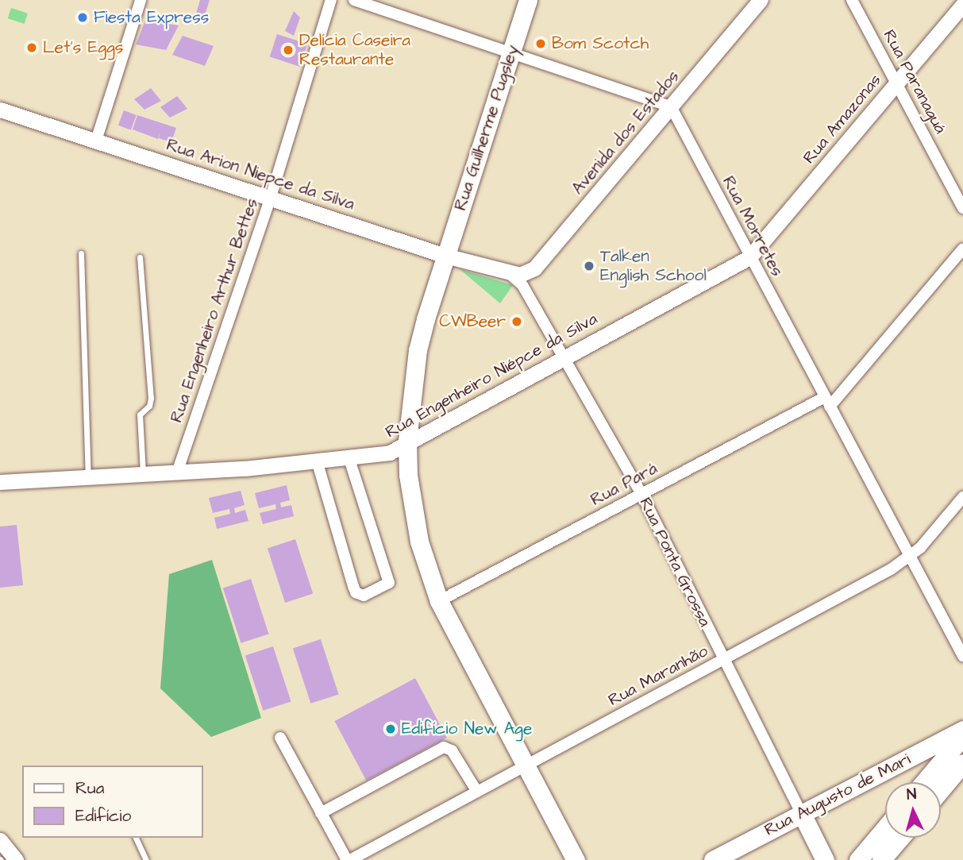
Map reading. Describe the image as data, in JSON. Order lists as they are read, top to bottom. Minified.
{"streets":{"main road":["Rua Guilherme Pugsley","Rua Ponta Grossa","Rua Augusto de Mari"],"street":["Rua Paranaguá","Rua Amazonas","Avenida dos Estados","Rua Arion Niepce da Silva","Rua Morretes","Rua Engenheiro Arthur Bettes","Rua Engenheiro Niépce da Silva","Rua Pará","Rua Maranhão"]},"crossings":[["Rua Paranaguá","Rua Amazonas"],["Rua Amazonas","Rua Morretes"],["Rua Amazonas","Rua Engenheiro Niépce da Silva"],["Rua Guilherme Pugsley","Rua Arion Niepce da Silva"],["Rua Guilherme Pugsley","Rua Engenheiro Niépce da Silva"],["Rua Guilherme Pugsley","Rua Pará"],["Rua Guilherme Pugsley","Rua Maranhão"],["Avenida dos Estados","Rua Arion Niepce da Silva"],["Avenida dos Estados","Rua Morretes"],["Avenida dos Estados","Rua Ponta Grossa"],["Rua Arion Niepce da Silva","Rua Engenheiro Arthur Bettes"],["Rua Arion Niepce da Silva","Rua Ponta Grossa"],["Rua Morretes","Rua Engenheiro Niépce da Silva"],["Rua Morretes","Rua Pará"],["Rua Morretes","Rua Maranhão"],["Rua Engenheiro Arthur Bettes","Rua Engenheiro Niépce da Silva"],["Rua Engenheiro Niépce da Silva","Rua Ponta Grossa"],["Rua Pará","Rua Ponta Grossa"],["Rua Ponta Grossa","Rua Maranhão"],["Rua Ponta Grossa","Rua Augusto de Mari"]],"places":["Fiesta Express","Bom Scotch","Let's Eggs","Delícia Caseira Restaurante","Talken English School","CWBeer","Edifício New Age"],"legend":["Rua","Edifício"],"north":"top"}
